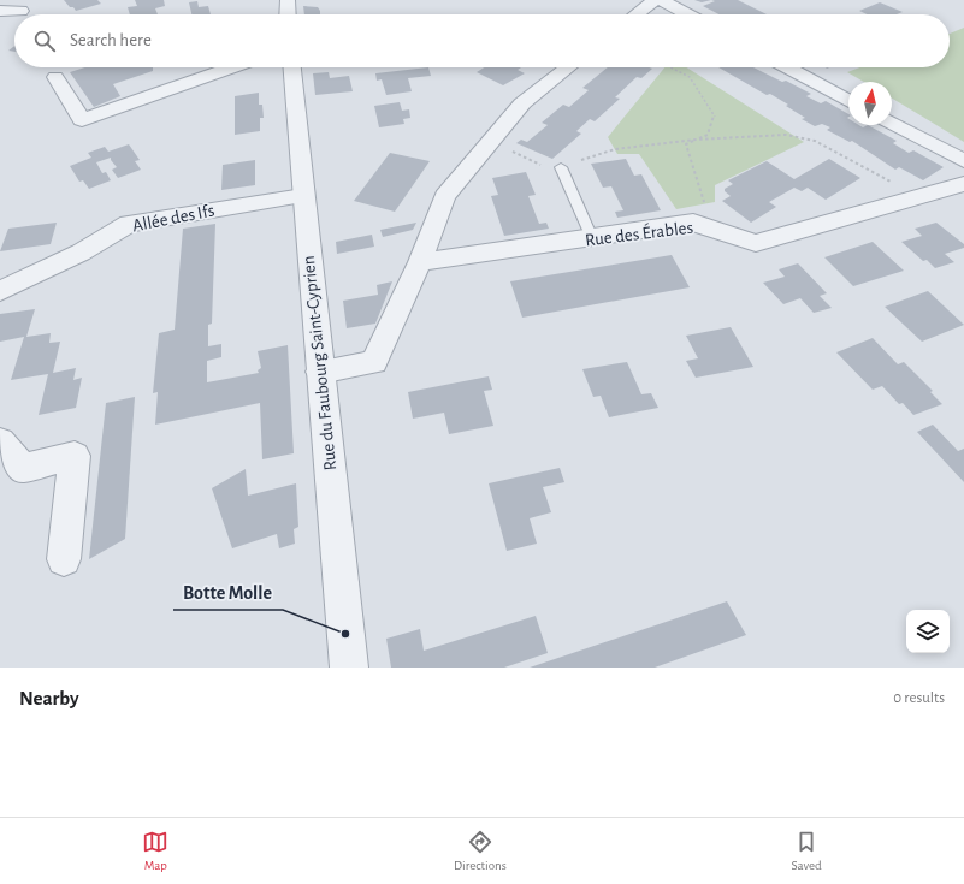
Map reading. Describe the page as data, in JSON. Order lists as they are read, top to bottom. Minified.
{"streets":{"street":["Allée des Ifs","Rue des Érables","Rue du Faubourg Saint-Cyprien"]},"crossings":[["Allée des Ifs","Rue du Faubourg Saint-Cyprien"]],"places":["Botte Molle"],"north":"top","page":{"search":"Search here","heading":["Nearby","0 results"],"nav":["Map","Directions","Saved"]}}
